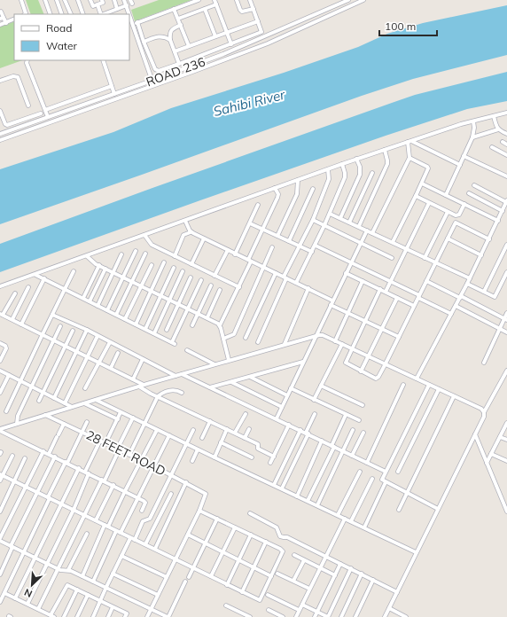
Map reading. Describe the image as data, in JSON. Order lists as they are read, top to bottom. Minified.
{"streets":{"street":["ROAD 236","28 FEET ROAD"]},"water":["Sahibi River"],"legend":["Road","Water"],"scale_bar":"100 m","north":"bottom left"}
